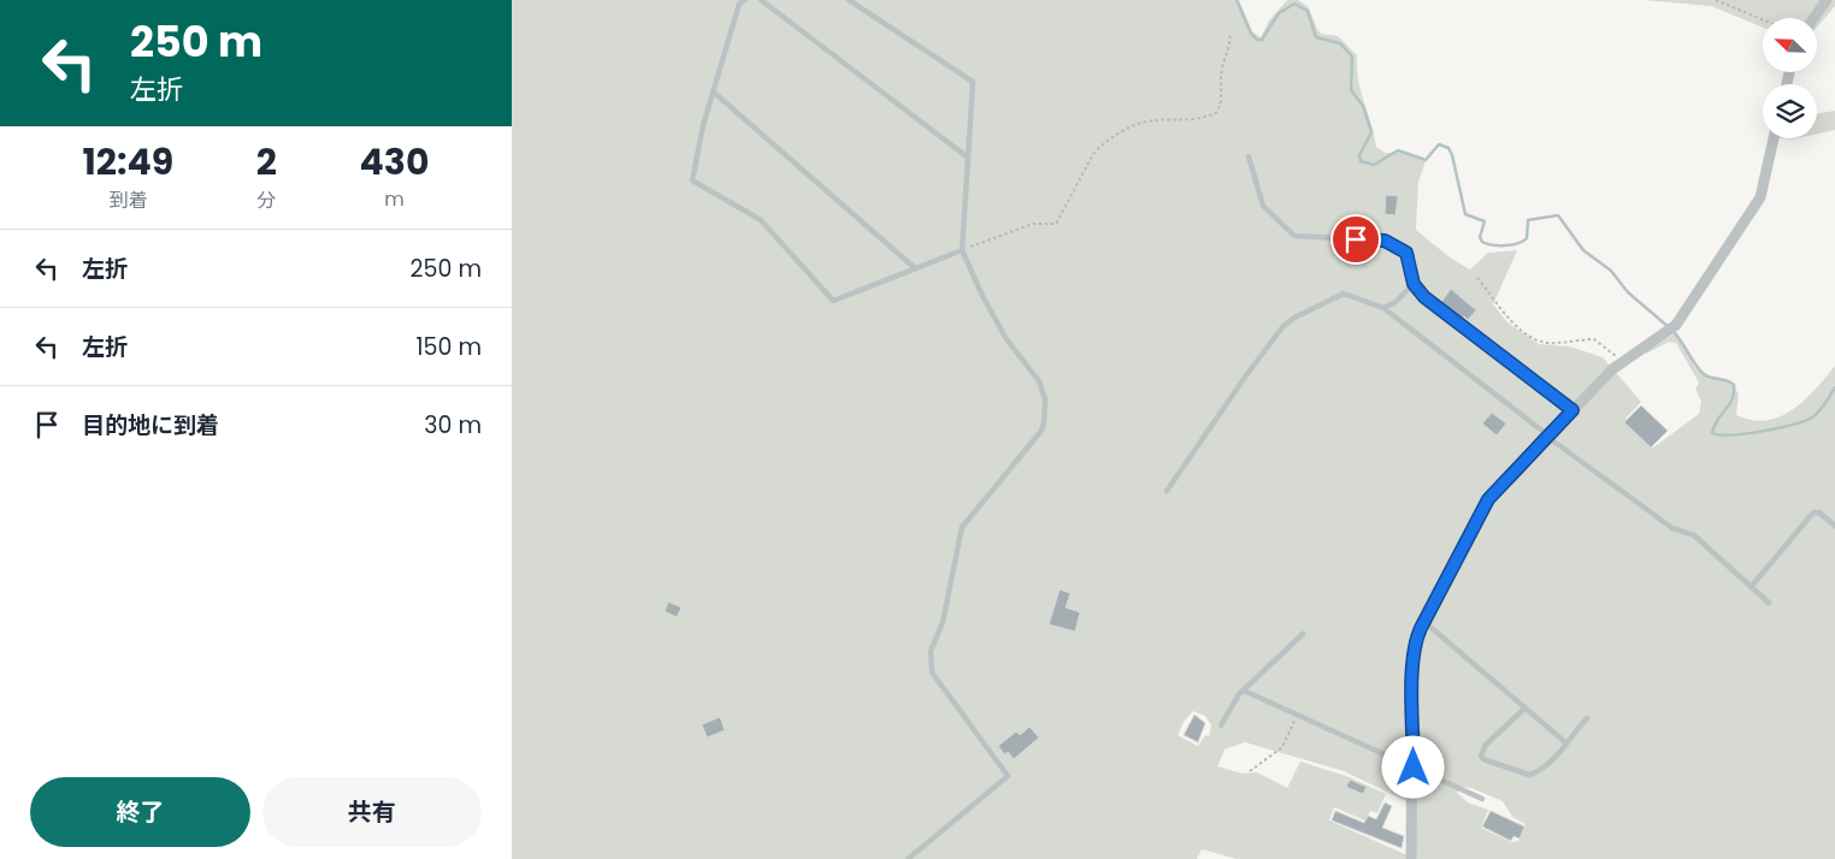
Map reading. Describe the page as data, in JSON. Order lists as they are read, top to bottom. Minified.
{"north":"top left","page":{"turn":["250 m","左折"],"eta":["12:49","到着","2","分","430","m"],"list":[{"name":"左折","value":"250 m"},{"name":"左折","value":"150 m"},{"name":"目的地に到着","value":"30 m"}],"buttons":["終了","共有"]}}
